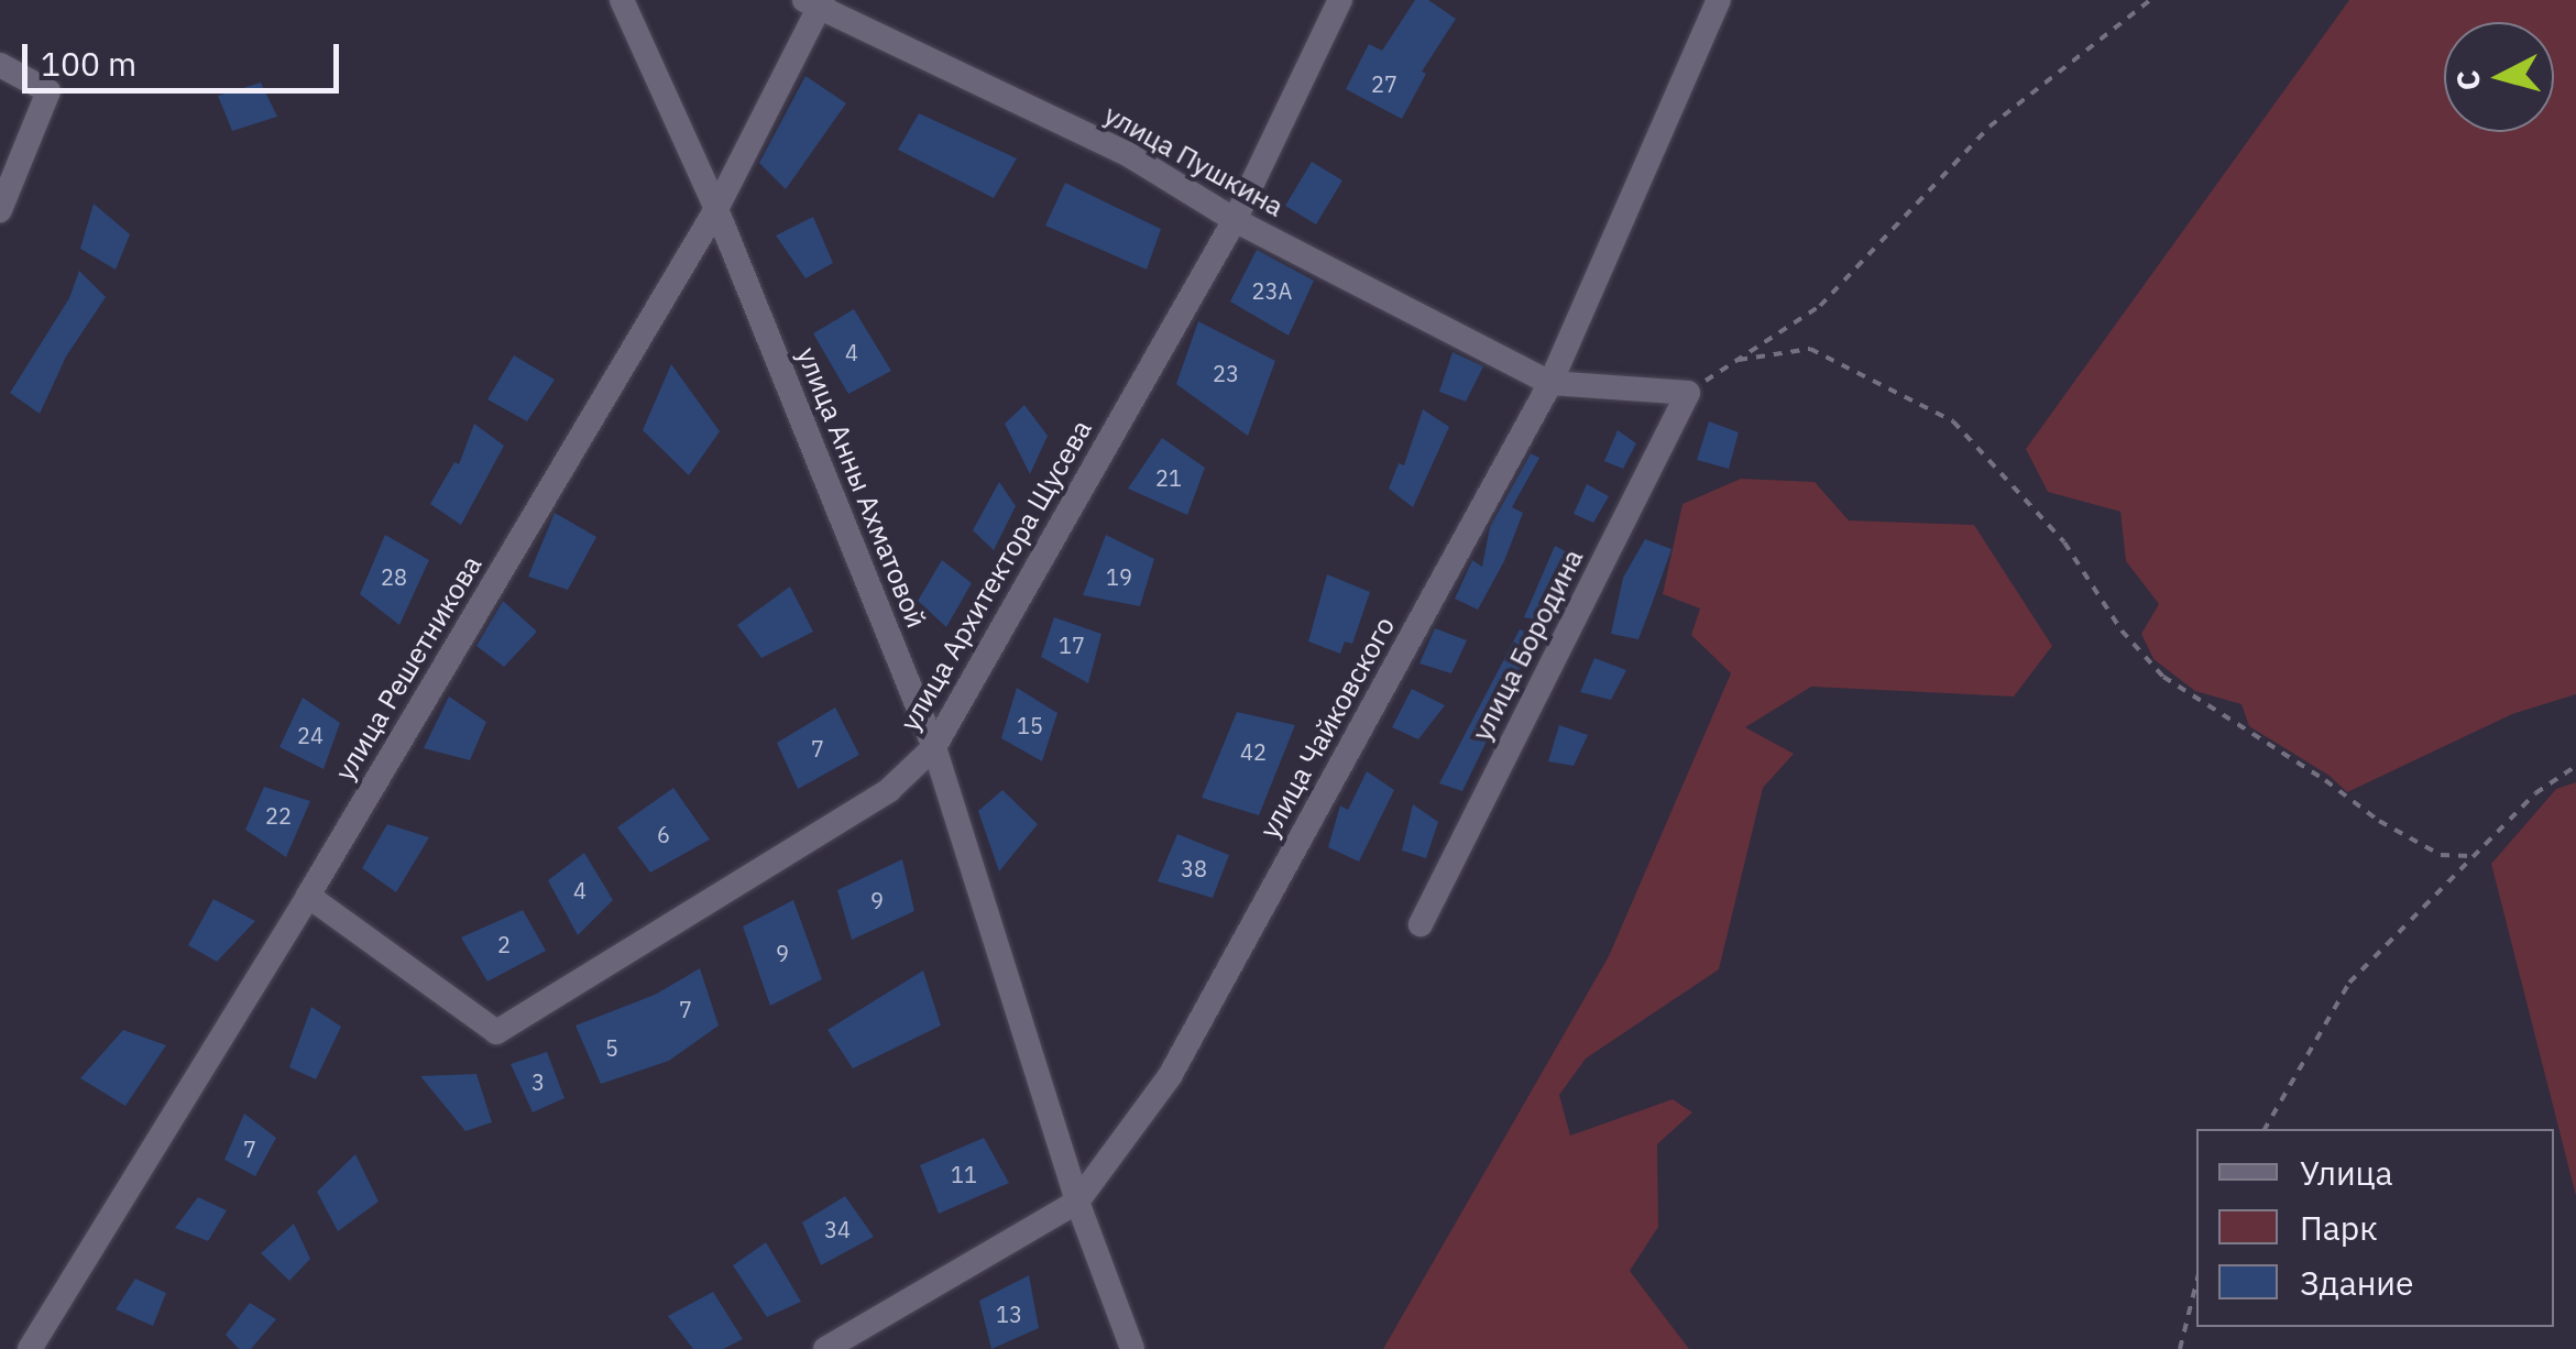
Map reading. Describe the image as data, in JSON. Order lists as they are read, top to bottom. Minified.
{"streets":{"street":["улица Пушкина","улица Анны Ахматовой","улица Архитектора Щусева","улица Бородина","улица Решетникова","улица Чайковского"]},"crossings":[["улица Пушкина","улица Архитектора Щусева"],["улица Пушкина","улица Решетникова"],["улица Пушкина","улица Чайковского"],["улица Анны Ахматовой","улица Архитектора Щусева"],["улица Анны Ахматовой","улица Решетникова"],["улица Анны Ахматовой","улица Чайковского"],["улица Архитектора Щусева","улица Решетникова"]],"house_numbers":["27","23А","4","23","21","28","19","17","15","24","7","42","22","6","38","4","9","2","9","7","5","3","7","11","34","13"],"legend":["Улица","Парк","Здание"],"scale_bar":"100 m","north":"left"}
